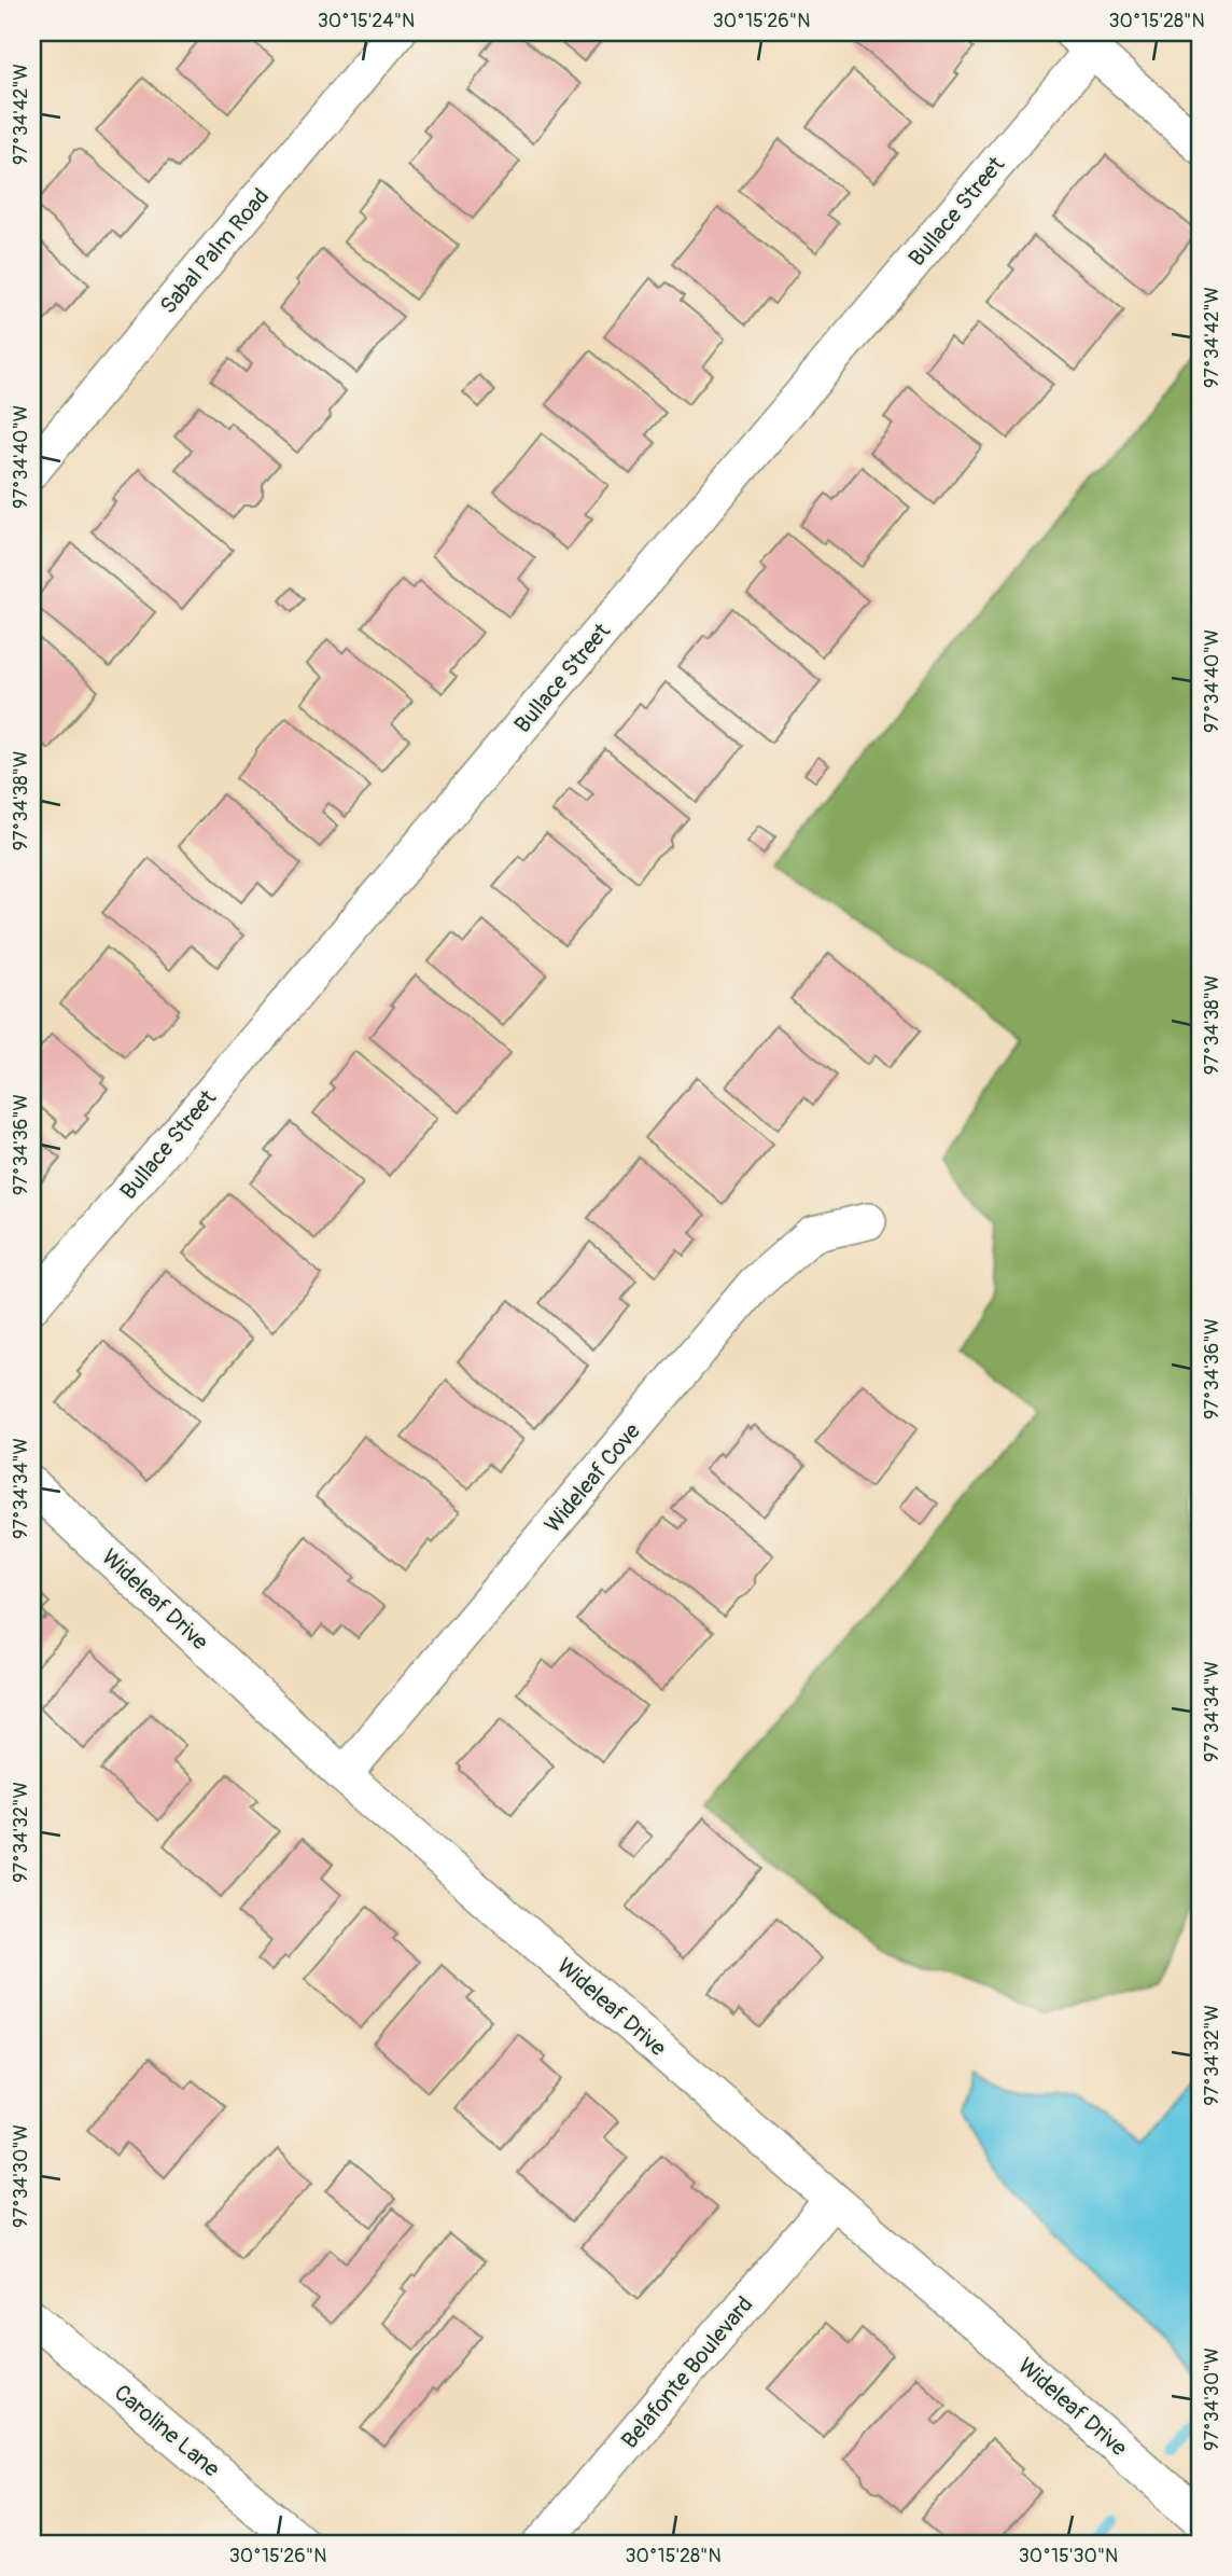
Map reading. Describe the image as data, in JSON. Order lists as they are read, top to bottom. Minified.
{"streets":{"street":["Bullace Street","Sabal Palm Road","Wideleaf Cove","Wideleaf Drive","Belafonte Boulevard","Caroline Lane"]},"crossings":[["Wideleaf Cove","Wideleaf Drive"],["Wideleaf Drive","Belafonte Boulevard"]],"coordinates":["30°15'24\"N","30°15'26\"N","30°15'28\"N","97°34'42\"W","97°34'40\"W","97°34'38\"W","97°34'36\"W","97°34'34\"W","97°34'32\"W","97°34'30\"W","30°15'30\"N"]}
